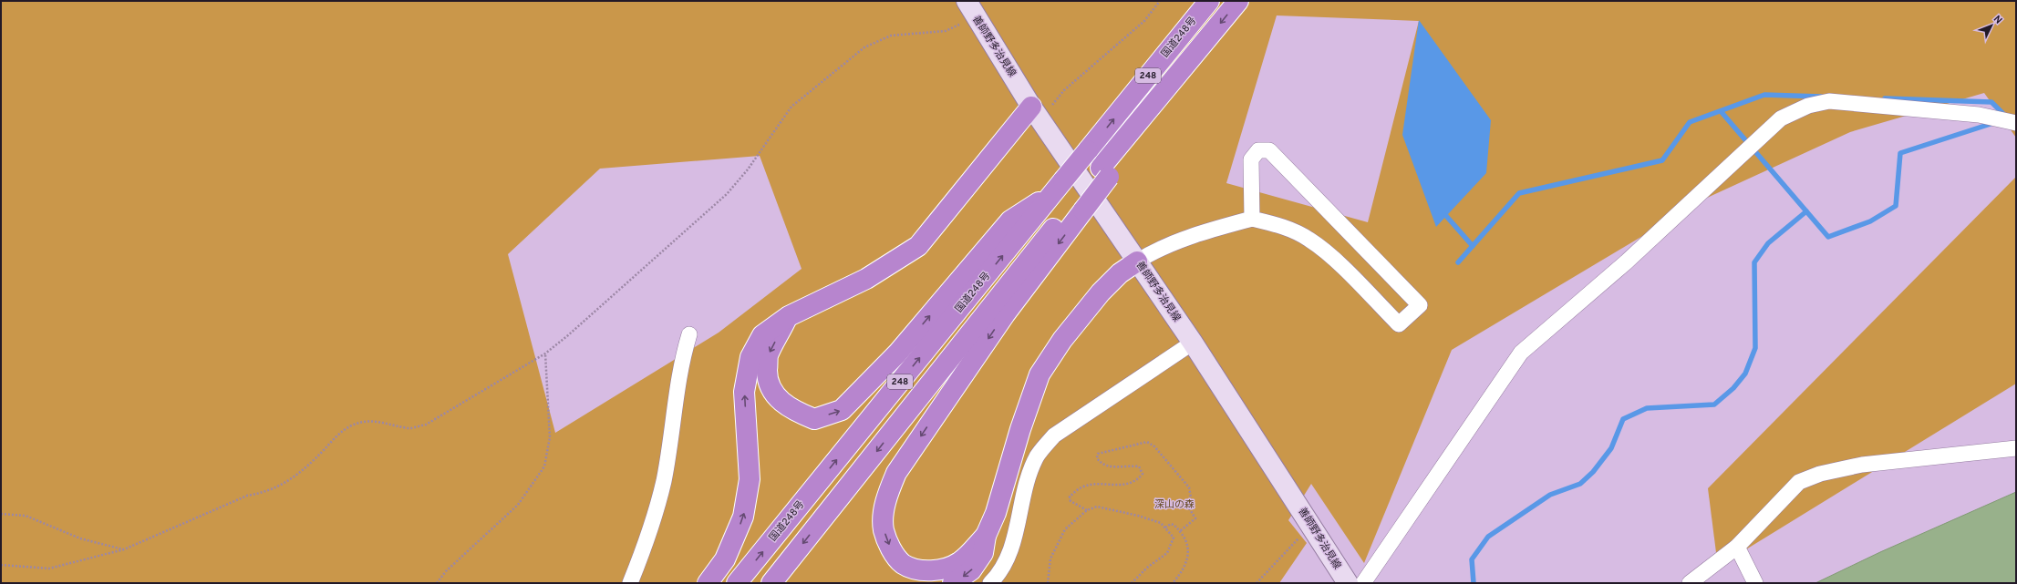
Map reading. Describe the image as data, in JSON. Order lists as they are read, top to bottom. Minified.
{"streets":{"highway":["国道248号","248"],"main road":["善師野多治見線"]},"parks":["深山の森"],"north":"top right"}
